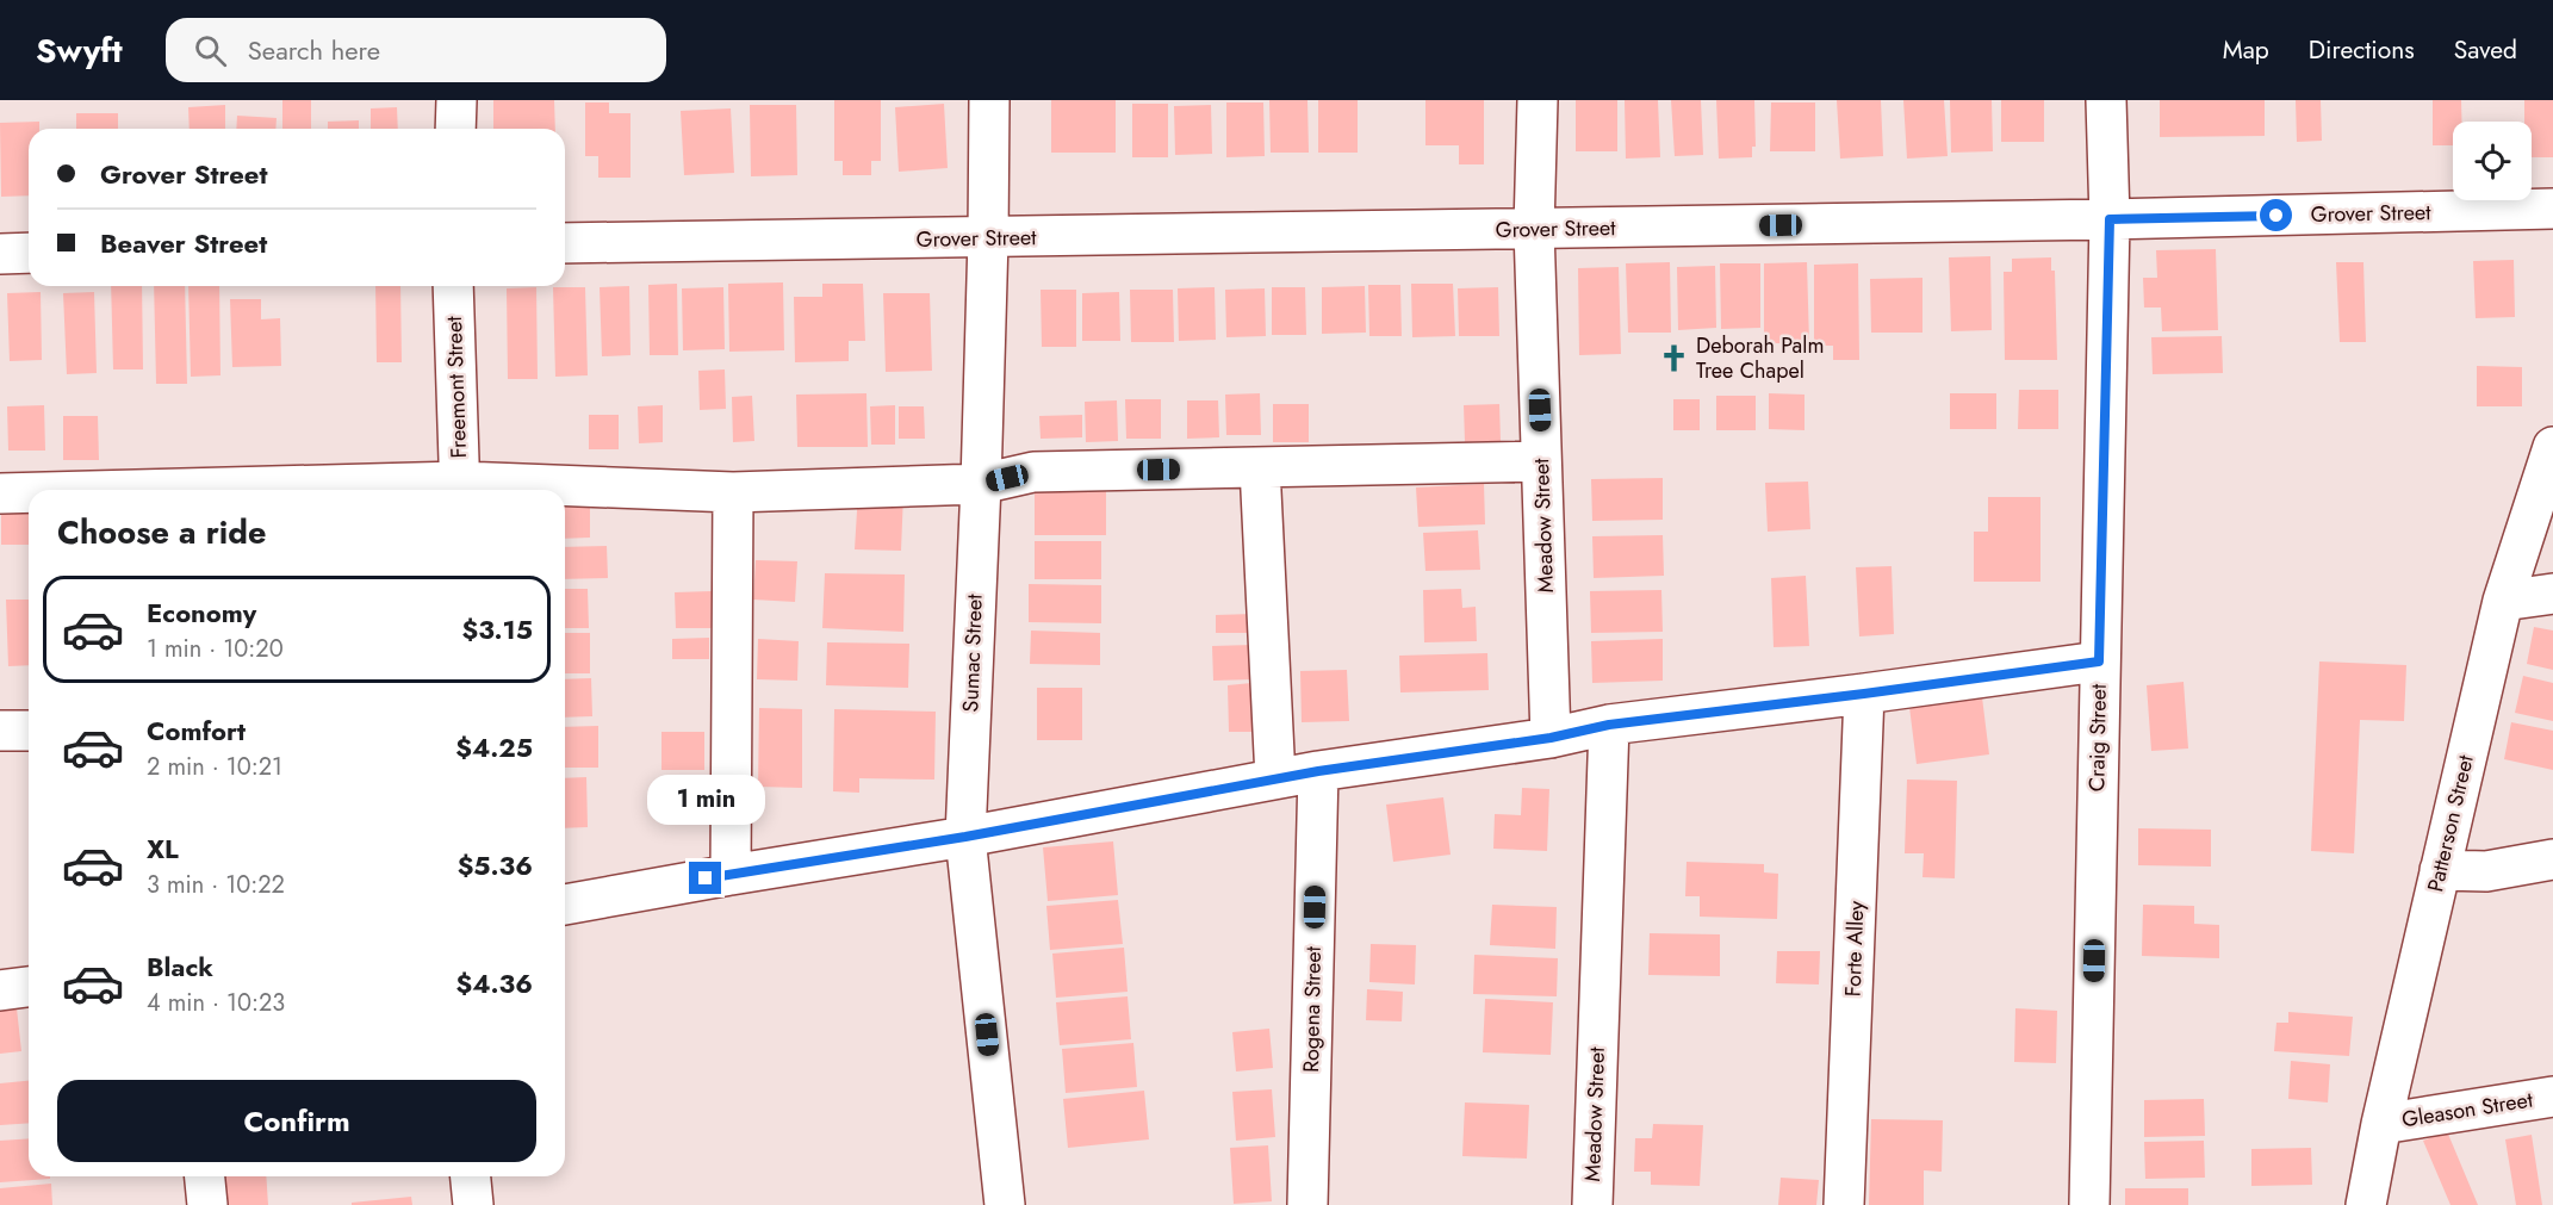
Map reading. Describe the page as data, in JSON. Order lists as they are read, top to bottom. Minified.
{"streets":{"street":["Grover Street","Freemont Street","Meadow Street","Sumac Street","Craig Street","Patterson Street","Forte Alley","Rogena Street","Gleason Street"]},"crossings":[["Grover Street","Meadow Street"],["Grover Street","Sumac Street"],["Grover Street","Craig Street"],["Patterson Street","Gleason Street"]],"places":{"church":["Deborah Palm Tree Chapel"]},"page":{"header":"Swyft","search":"Search here","nav":["Map","Directions","Saved"],"banner":["Grover Street","Beaver Street"],"heading":"Choose a ride","list":[{"name":"Economy","note":"1 min · 10:20","value":"$3.15"},{"name":"Comfort","note":"2 min · 10:21","value":"$4.25"},{"name":"XL","note":"3 min · 10:22","value":"$5.36"},{"name":"Black","note":"4 min · 10:23","value":"$4.36"}],"bubble":"1 min","buttons":"Confirm"}}
